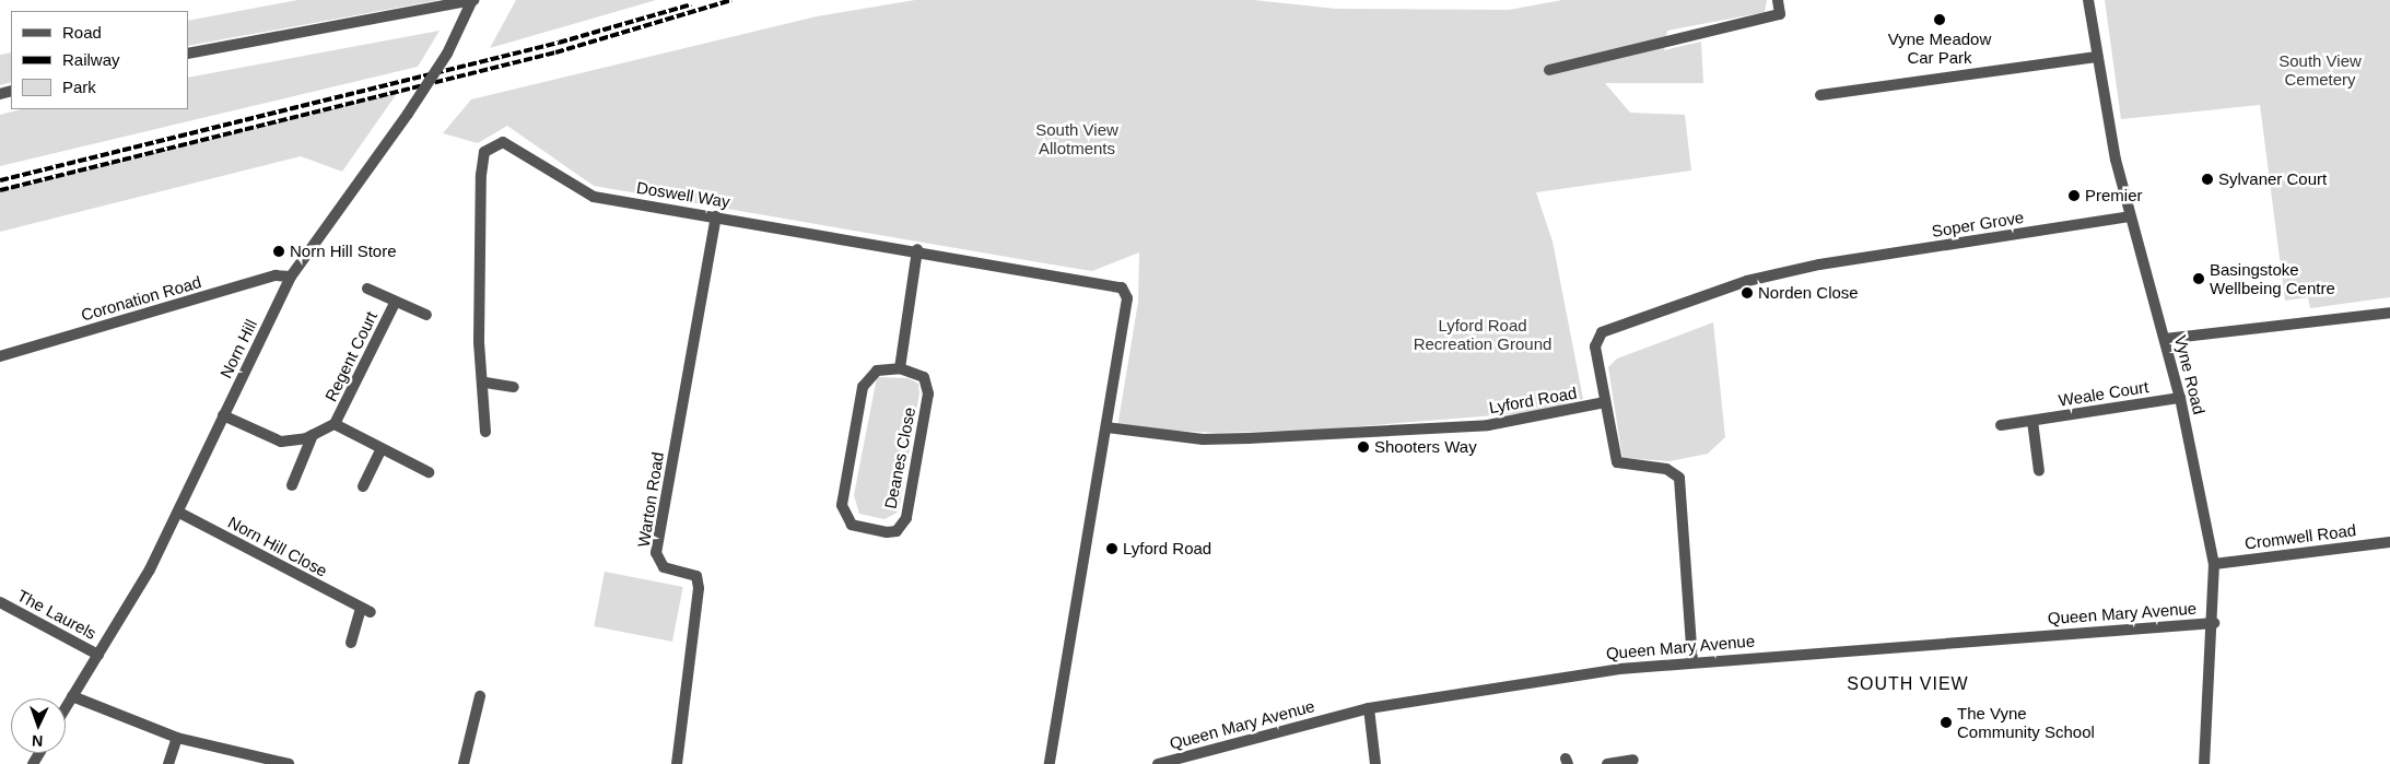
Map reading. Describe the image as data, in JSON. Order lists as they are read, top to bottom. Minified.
{"streets":{"street":["Doswell Way","Soper Grove","Coronation Road","Norn Hill","Regent Court","Vyne Road","Weale Court","Lyford Road","Deanes Close","Warton Road","Cromwell Road","Norn Hill Close","Queen Mary Avenue","The Laurels"]},"crossings":[["Doswell Way","Lyford Road"],["Doswell Way","Warton Road"],["Soper Grove","Vyne Road"],["Soper Grove","Lyford Road"],["Coronation Road","Norn Hill"],["Norn Hill","Regent Court"],["Norn Hill","Norn Hill Close"],["Norn Hill","The Laurels"],["Vyne Road","Weale Court"],["Vyne Road","Cromwell Road"],["Vyne Road","Queen Mary Avenue"]],"districts":["SOUTH VIEW"],"parks":["South View Cemetery","South View Allotments","Lyford Road Recreation Ground"],"places":["Vyne Meadow Car Park","Sylvaner Court","Premier","Norn Hill Store","Basingstoke Wellbeing Centre","Norden Close","Shooters Way","Lyford Road","The Vyne Community School"],"legend":["Road","Railway","Park"],"north":"bottom"}
